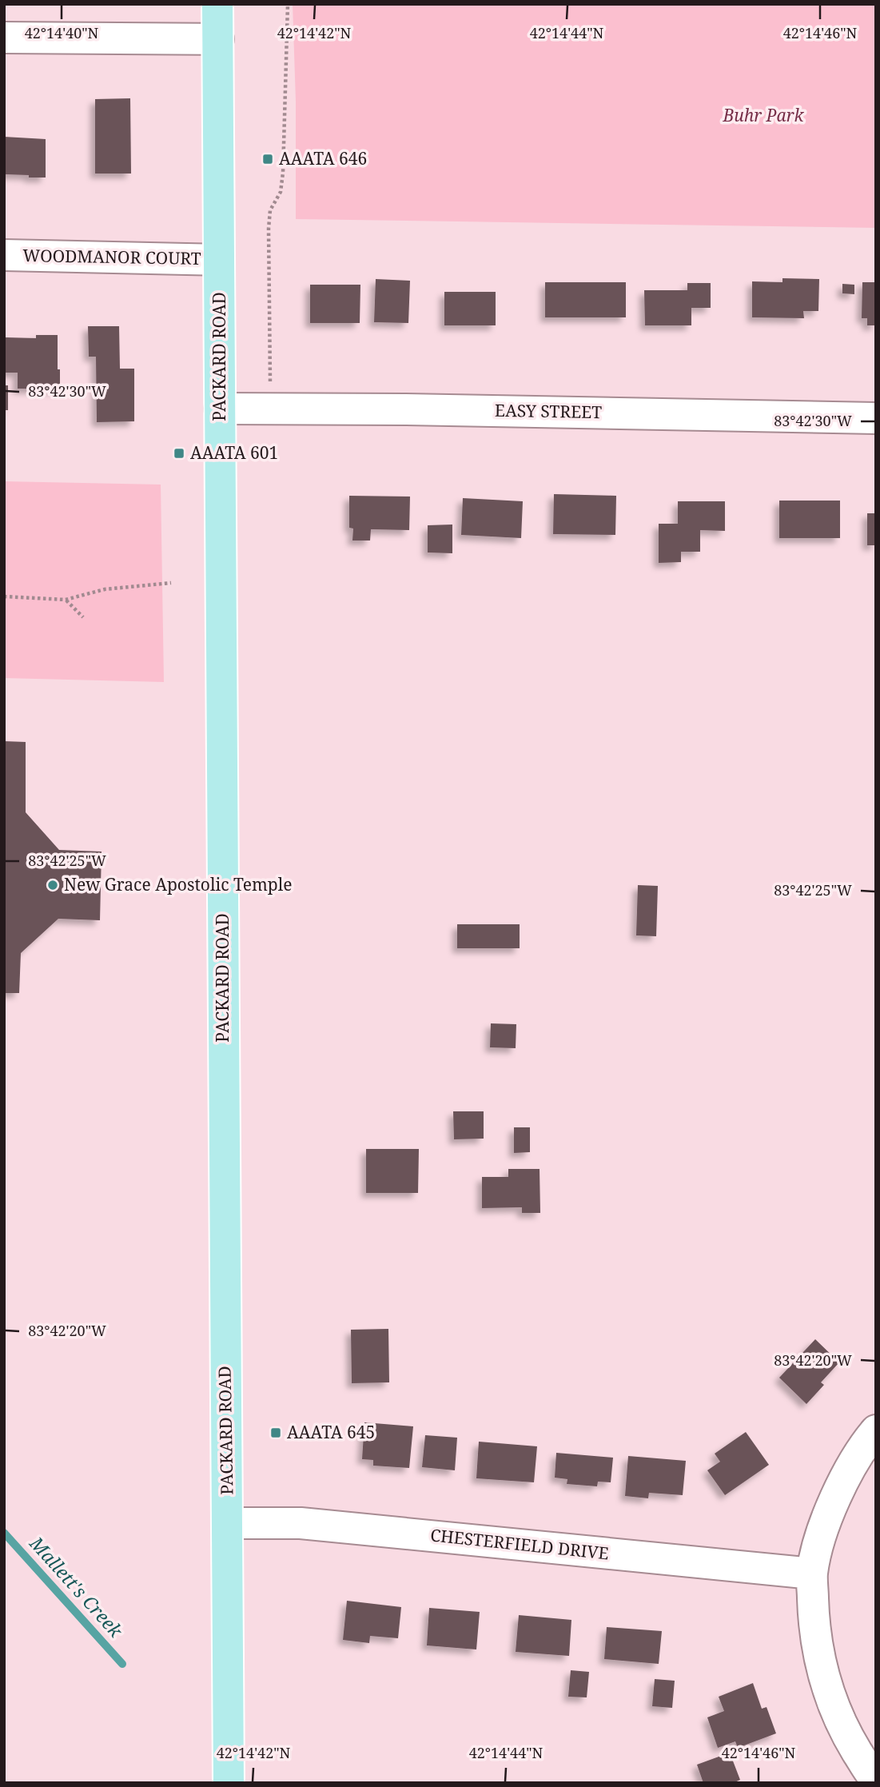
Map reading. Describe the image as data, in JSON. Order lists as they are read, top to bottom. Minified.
{"streets":{"main road":["PACKARD ROAD"],"street":["WOODMANOR COURT","EASY STREET","CHESTERFIELD DRIVE"]},"crossings":[["WOODMANOR COURT","PACKARD ROAD"],["PACKARD ROAD","EASY STREET"],["PACKARD ROAD","CHESTERFIELD DRIVE"]],"water":["Mallett's Creek"],"parks":["Buhr Park"],"places":{"transit":["AAATA 646","AAATA 601","AAATA 645"],"other":["New Grace Apostolic Temple"]},"coordinates":["42°14'40\"N","42°14'42\"N","42°14'44\"N","42°14'46\"N","83°42'30\"W","83°42'25\"W","83°42'20\"W"]}
